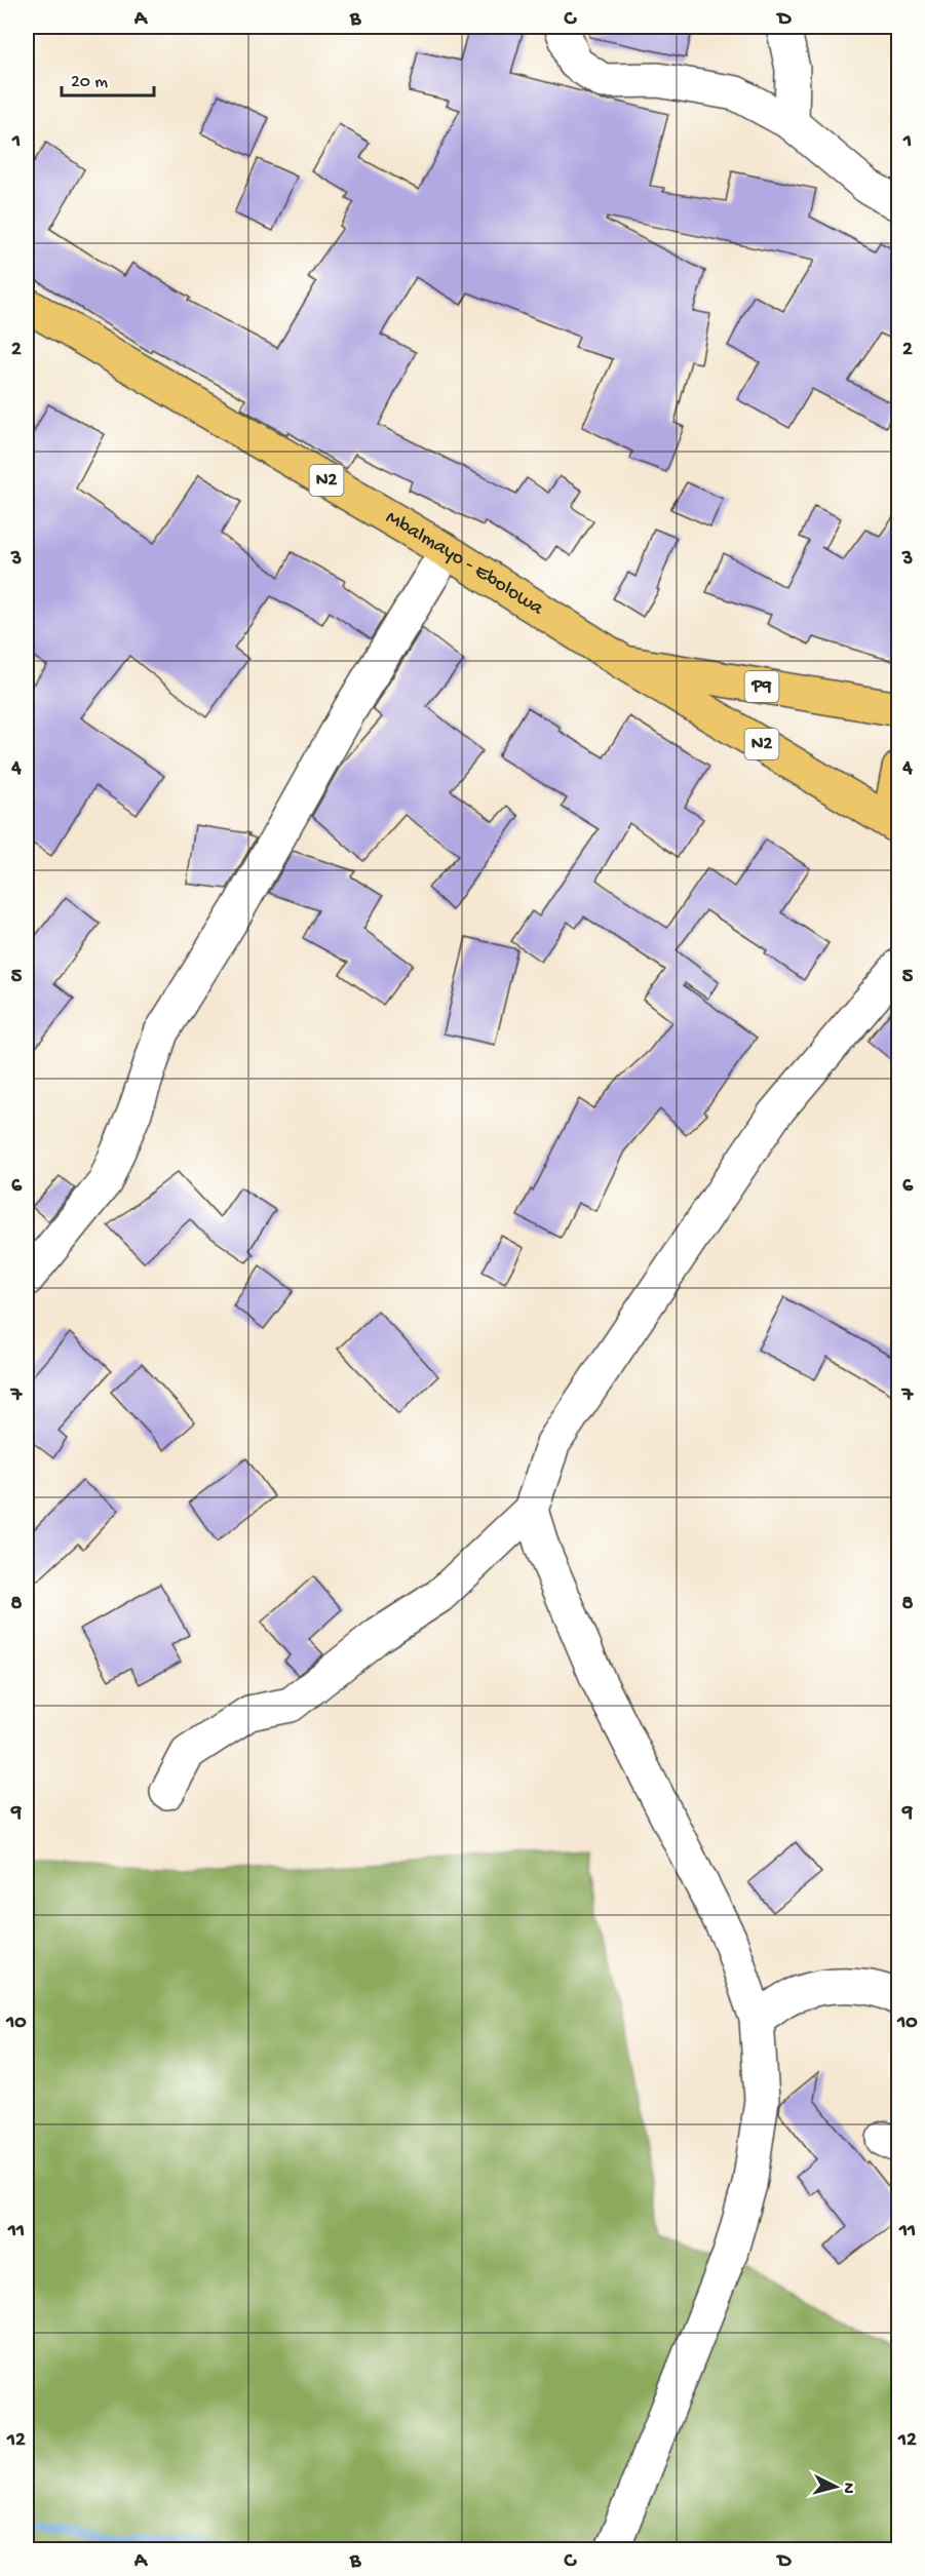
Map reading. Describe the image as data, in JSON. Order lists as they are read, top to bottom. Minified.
{"streets":{"main road":["N2","Mbalmayo - Ebolowa","P9"]},"crossings":[["Mbalmayo - Ebolowa","P9"]],"scale_bar":"20 m","north":"right","grid":{"columns":["A","B","C","D"],"rows":["1","2","3","4","5","6","7","8","9","10","11","12"]}}
